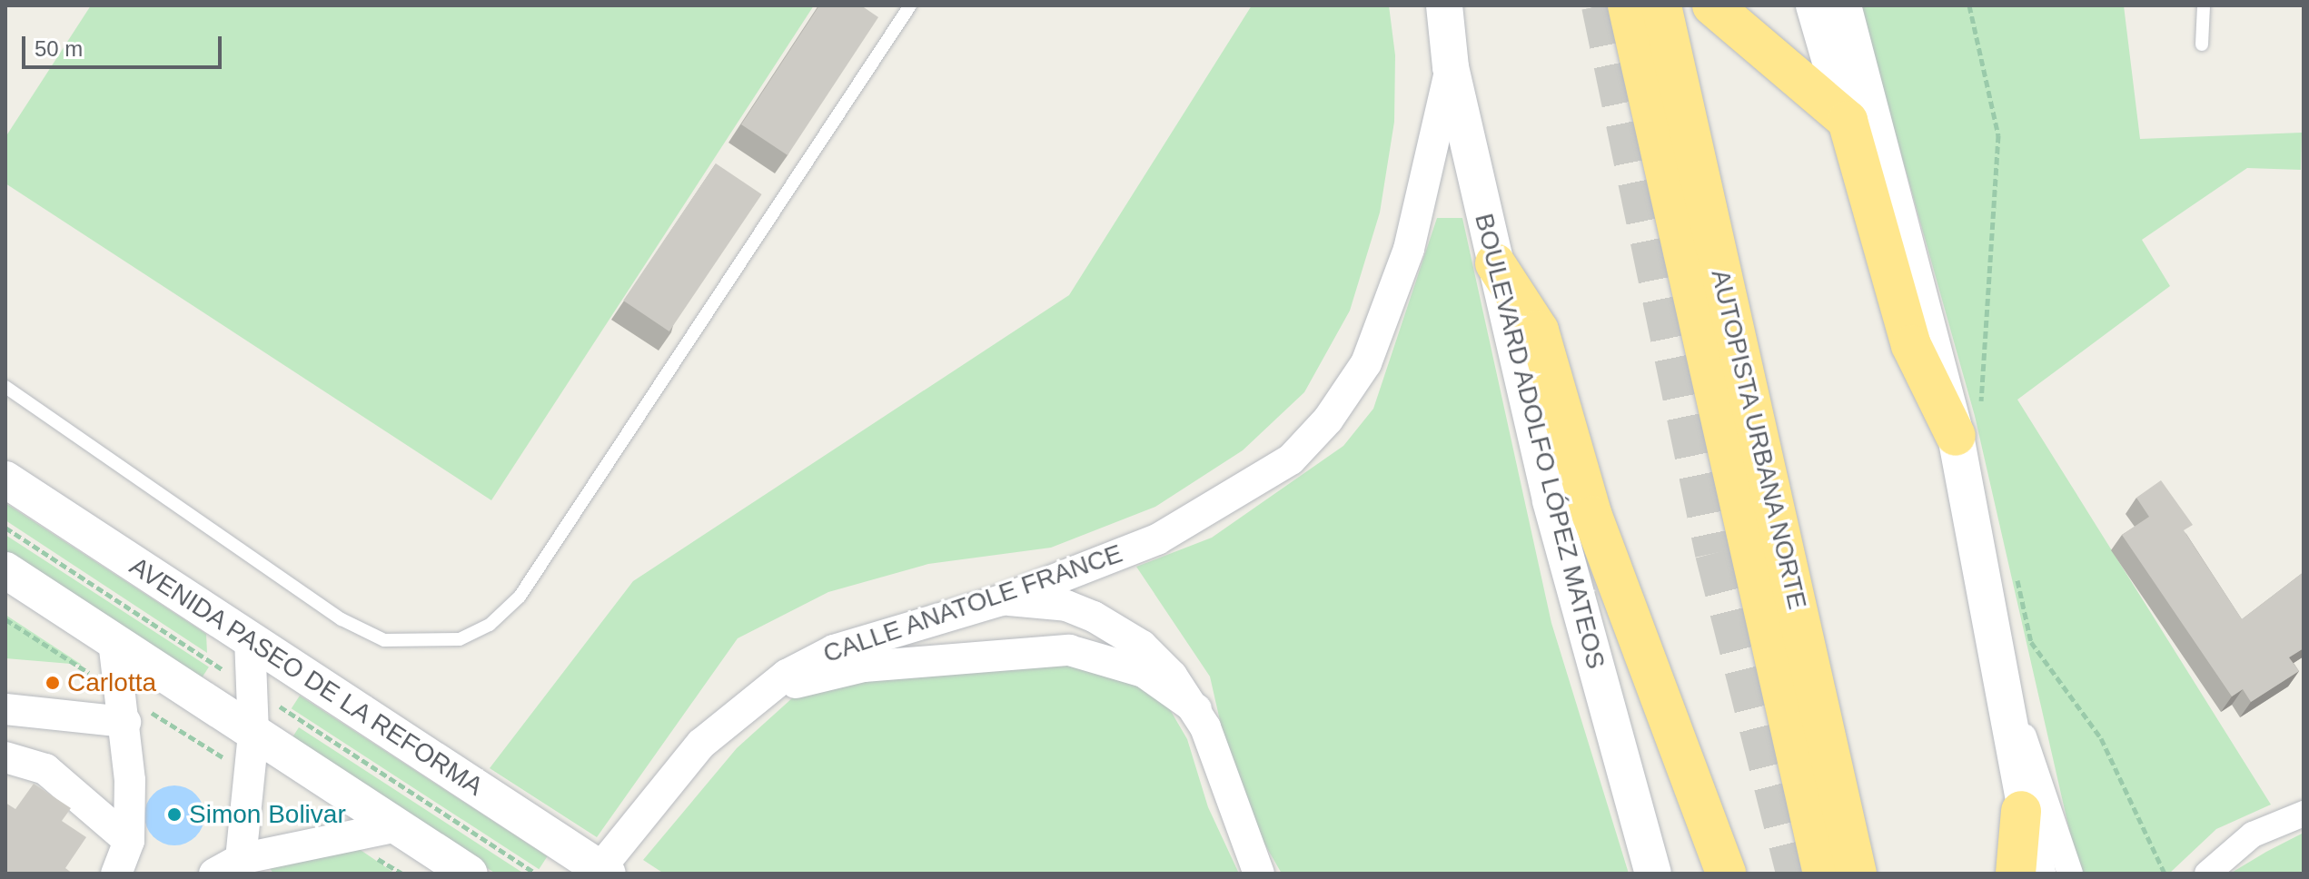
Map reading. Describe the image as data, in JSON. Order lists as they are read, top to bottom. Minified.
{"streets":{"highway":["AUTOPISTA URBANA NORTE"],"main road":["BOULEVARD ADOLFO LÓPEZ MATEOS","AVENIDA PASEO DE LA REFORMA"],"street":["CALLE ANATOLE FRANCE"]},"crossings":[["BOULEVARD ADOLFO LÓPEZ MATEOS","CALLE ANATOLE FRANCE"],["CALLE ANATOLE FRANCE","AVENIDA PASEO DE LA REFORMA"]],"places":["Carlotta","Simon Bolivar"],"scale_bar":"50 m"}
